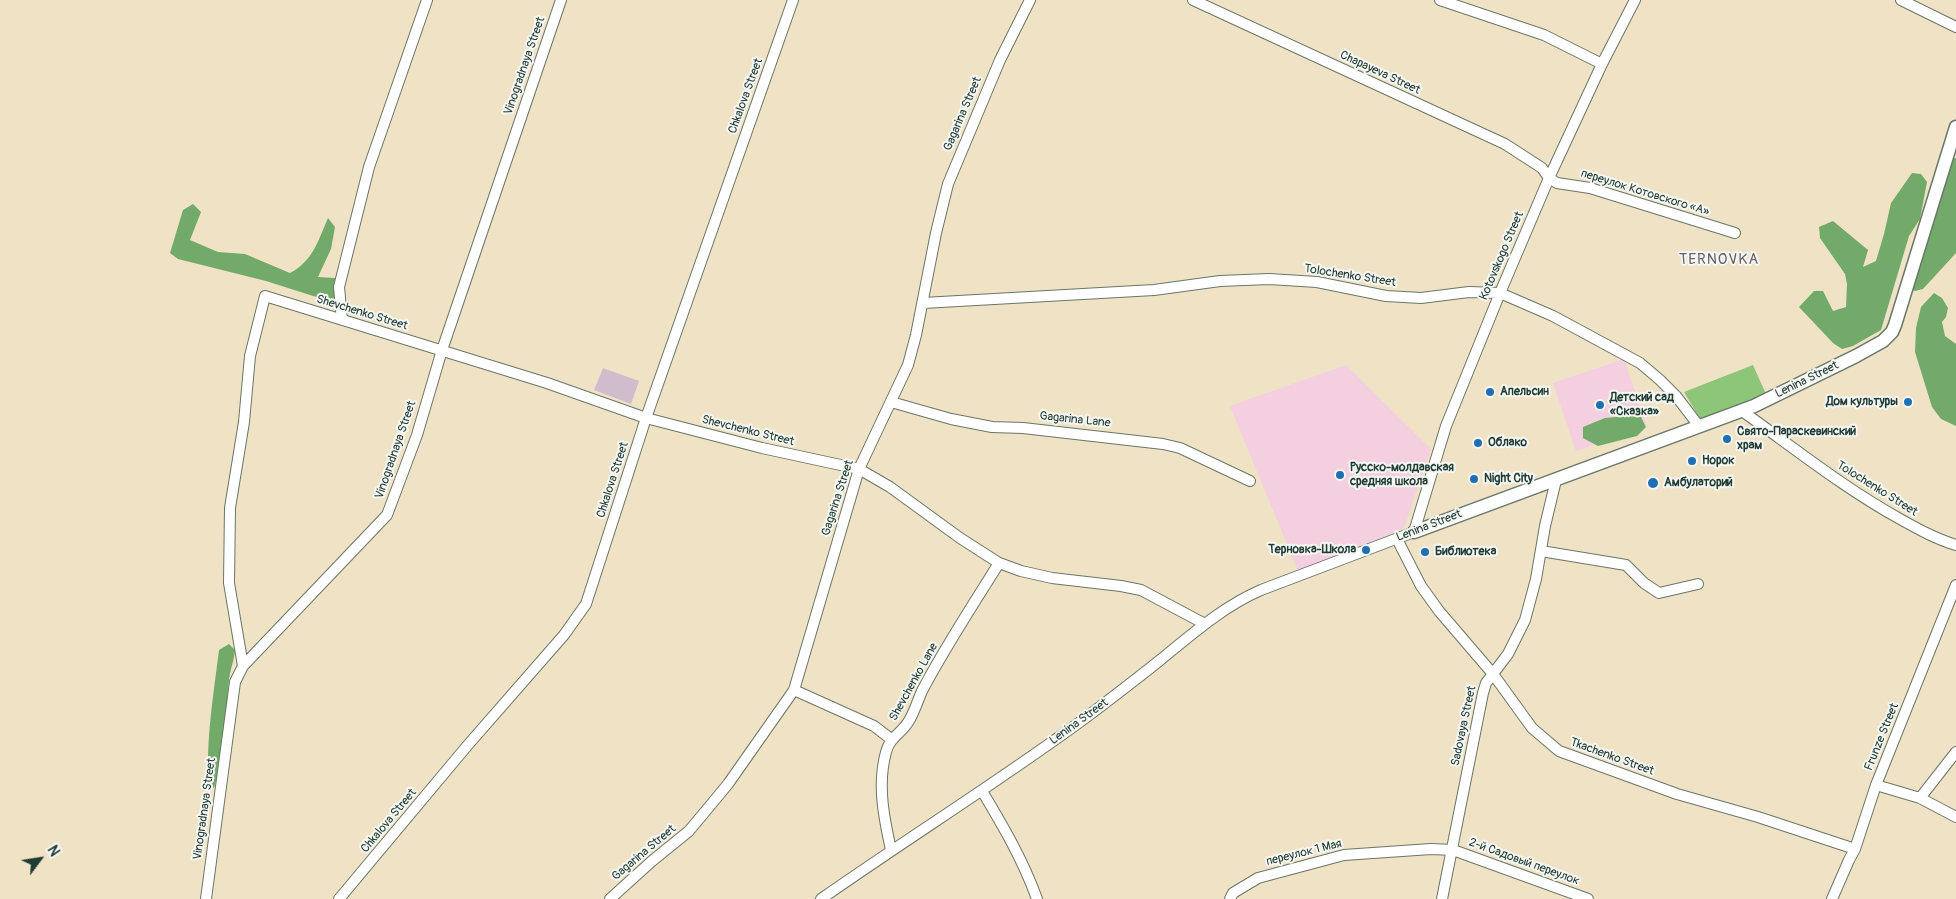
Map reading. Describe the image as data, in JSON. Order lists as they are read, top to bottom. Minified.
{"streets":{"street":["Vinogradnaya Street","Chapayeva Street","Chkalova Street","Gagarina Street","переулок Котовского «А»","Kotovskogo Street","Tolochenko Street","Shevchenko Street","Lenina Street","Gagarina Lane","Shevchenko Lane","Sadovaya Street","Frunze Street","Tkachenko Street","переулок 1 Мая","2-й Садовый переулок"]},"crossings":[["Vinogradnaya Street","Shevchenko Street"],["Chapayeva Street","переулок Котовского «А»"],["Chapayeva Street","Kotovskogo Street"],["Chkalova Street","Shevchenko Street"],["Gagarina Street","Tolochenko Street"],["Gagarina Street","Shevchenko Street"],["Gagarina Street","Gagarina Lane"],["переулок Котовского «А»","Kotovskogo Street"],["Kotovskogo Street","Tolochenko Street"],["Kotovskogo Street","Lenina Street"],["Tolochenko Street","Lenina Street"],["Shevchenko Street","Lenina Street"],["Shevchenko Street","Shevchenko Lane"],["Lenina Street","Shevchenko Lane"],["Lenina Street","Sadovaya Street"],["Lenina Street","Tkachenko Street"],["Sadovaya Street","Tkachenko Street"],["Sadovaya Street","переулок 1 Мая"],["Sadovaya Street","2-й Садовый переулок"],["Frunze Street","Tkachenko Street"],["переулок 1 Мая","2-й Садовый переулок"]],"districts":["TERNOVKA"],"places":["Апельсин","Дом культуры","Детский сад «Сказка»","Свято-Параскевинский храм","Облако","Норок","Русско-молдавская средняя школа","Night City","Амбулаторий","Терновка-Школа","Библиотека"],"north":"top right"}
